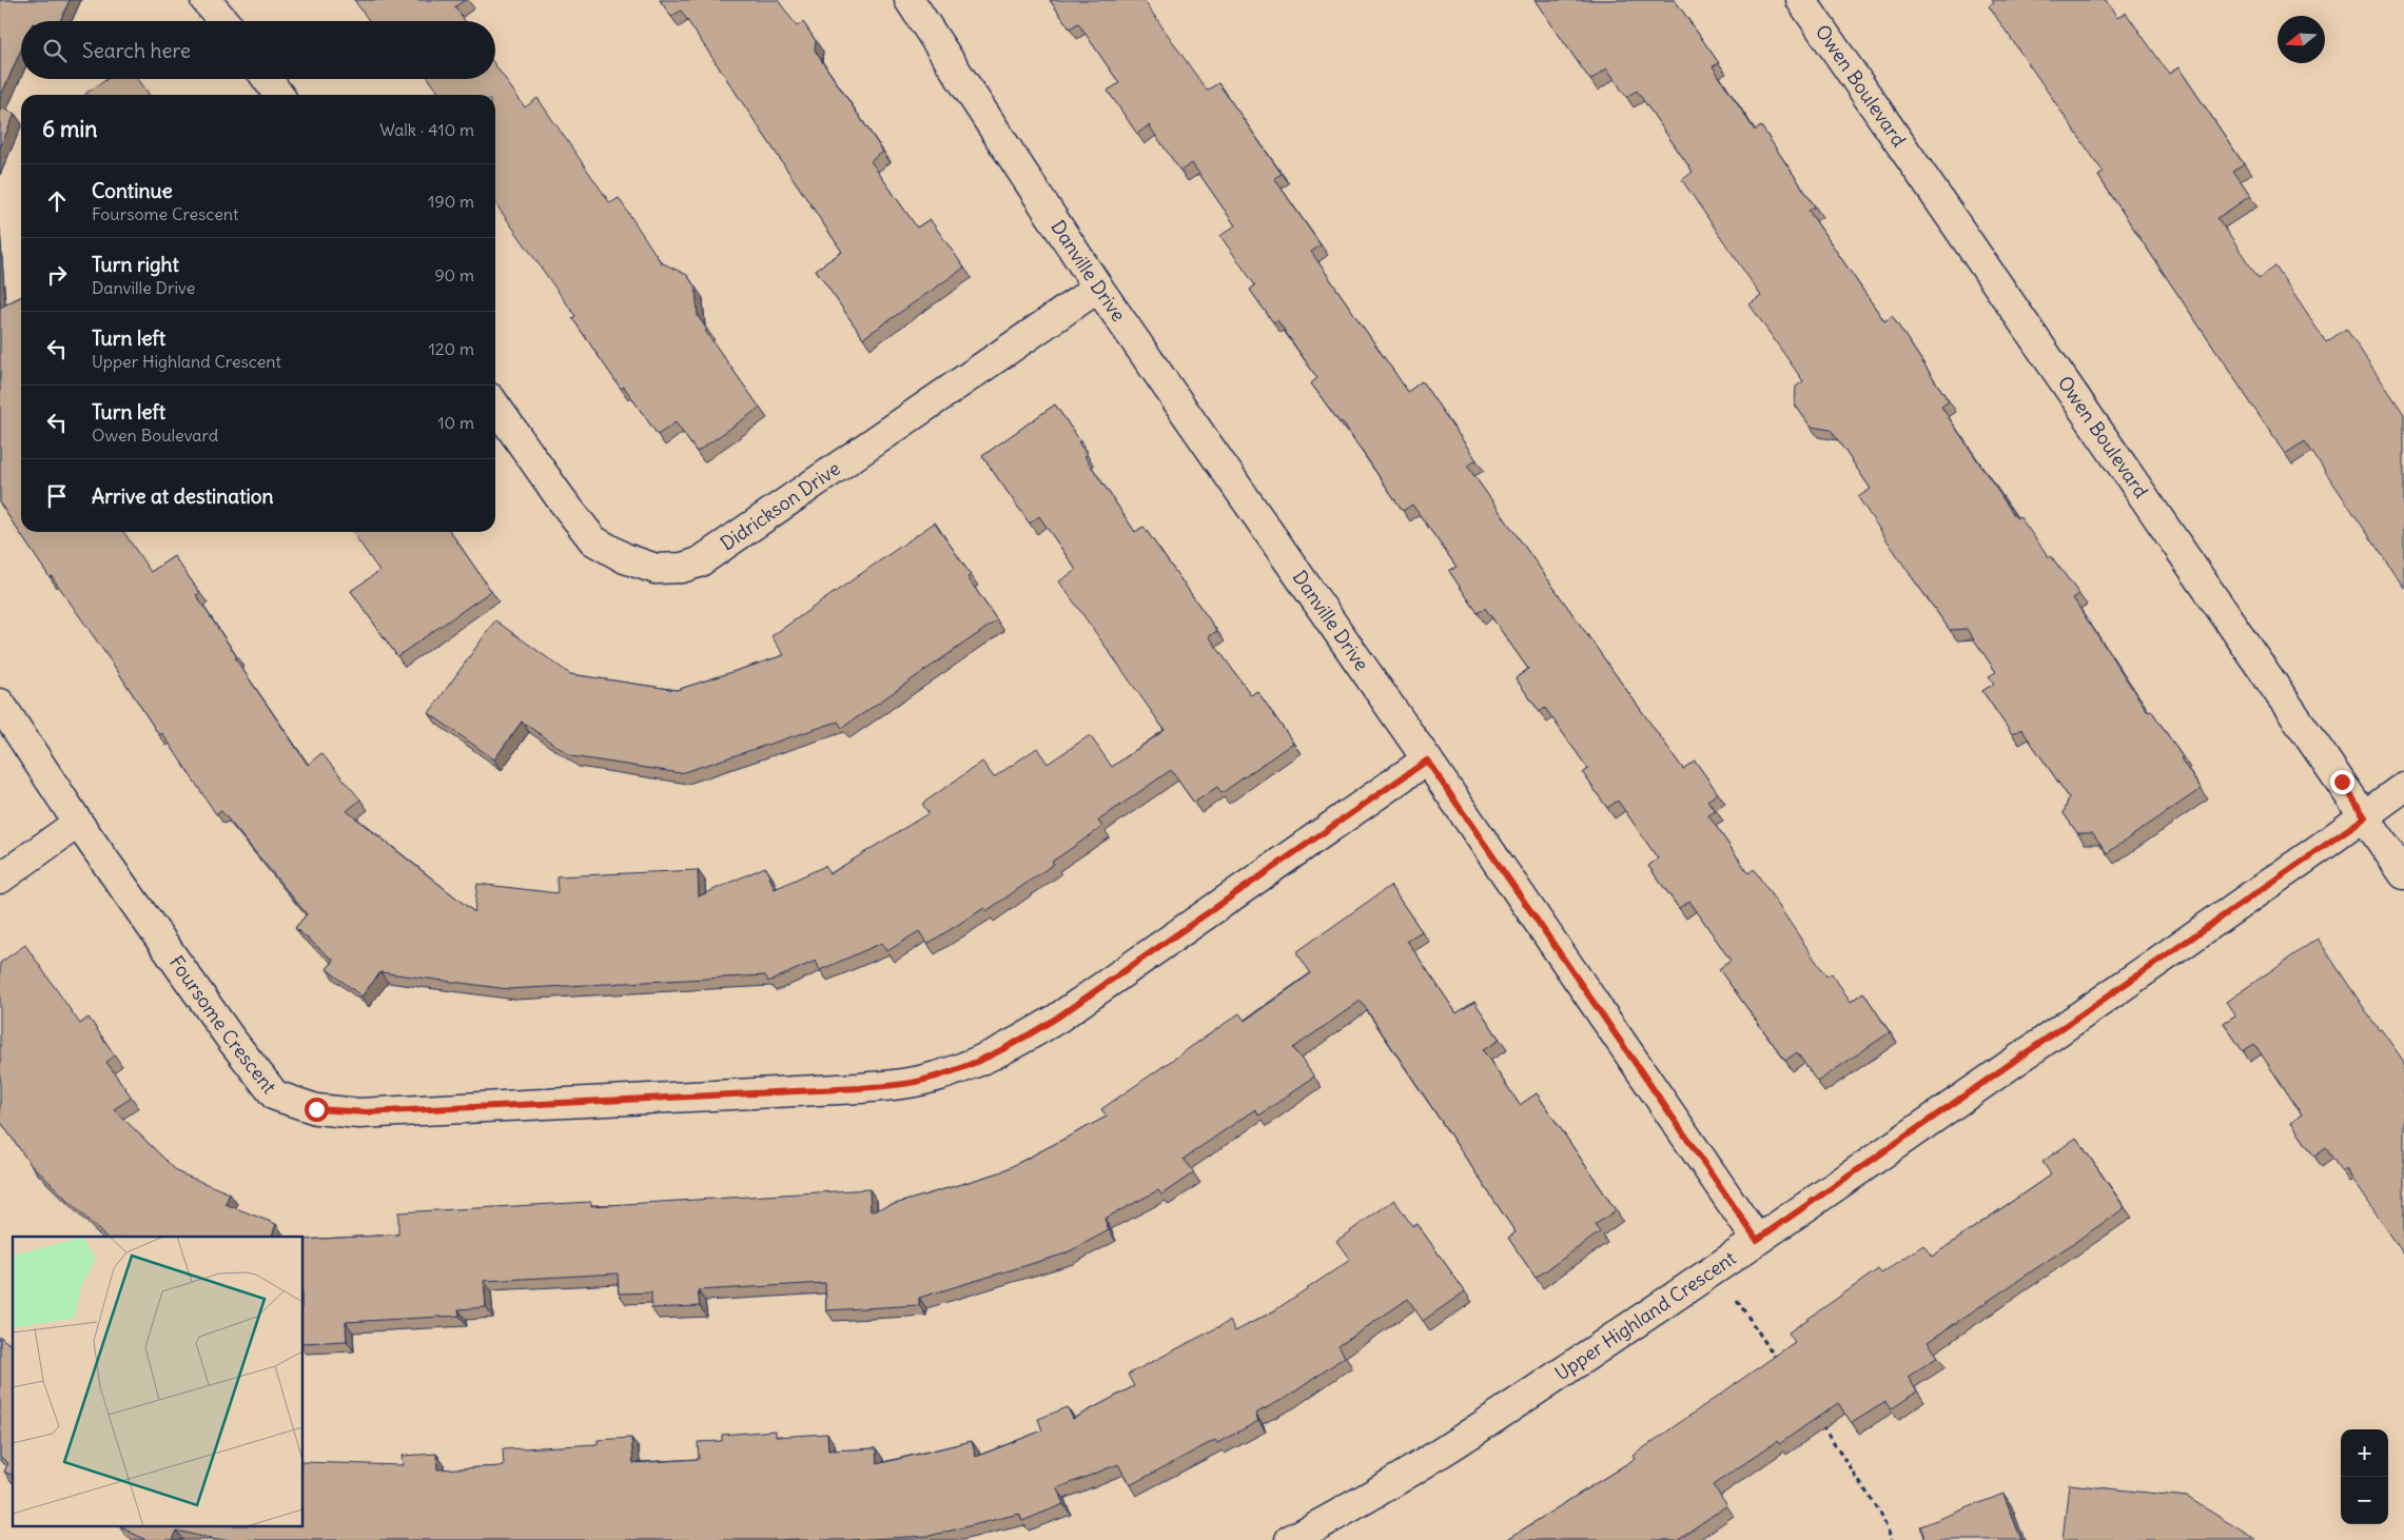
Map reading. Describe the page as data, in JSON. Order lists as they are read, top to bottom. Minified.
{"streets":{"street":["Owen Boulevard","Danville Drive","Didrickson Drive","Foursome Crescent","Upper Highland Crescent"]},"crossings":[["Owen Boulevard","Upper Highland Crescent"],["Danville Drive","Didrickson Drive"],["Danville Drive","Foursome Crescent"],["Danville Drive","Upper Highland Crescent"]],"north":"left","page":{"search":"Search here","heading":["6 min","Walk · 410 m"],"list":[["Continue","Foursome Crescent","190 m"],["Turn right","Danville Drive","90 m"],["Turn left","Upper Highland Crescent","120 m"],["Turn left","Owen Boulevard","10 m"],"Arrive at destination"],"map_buttons":["+","−"]}}
